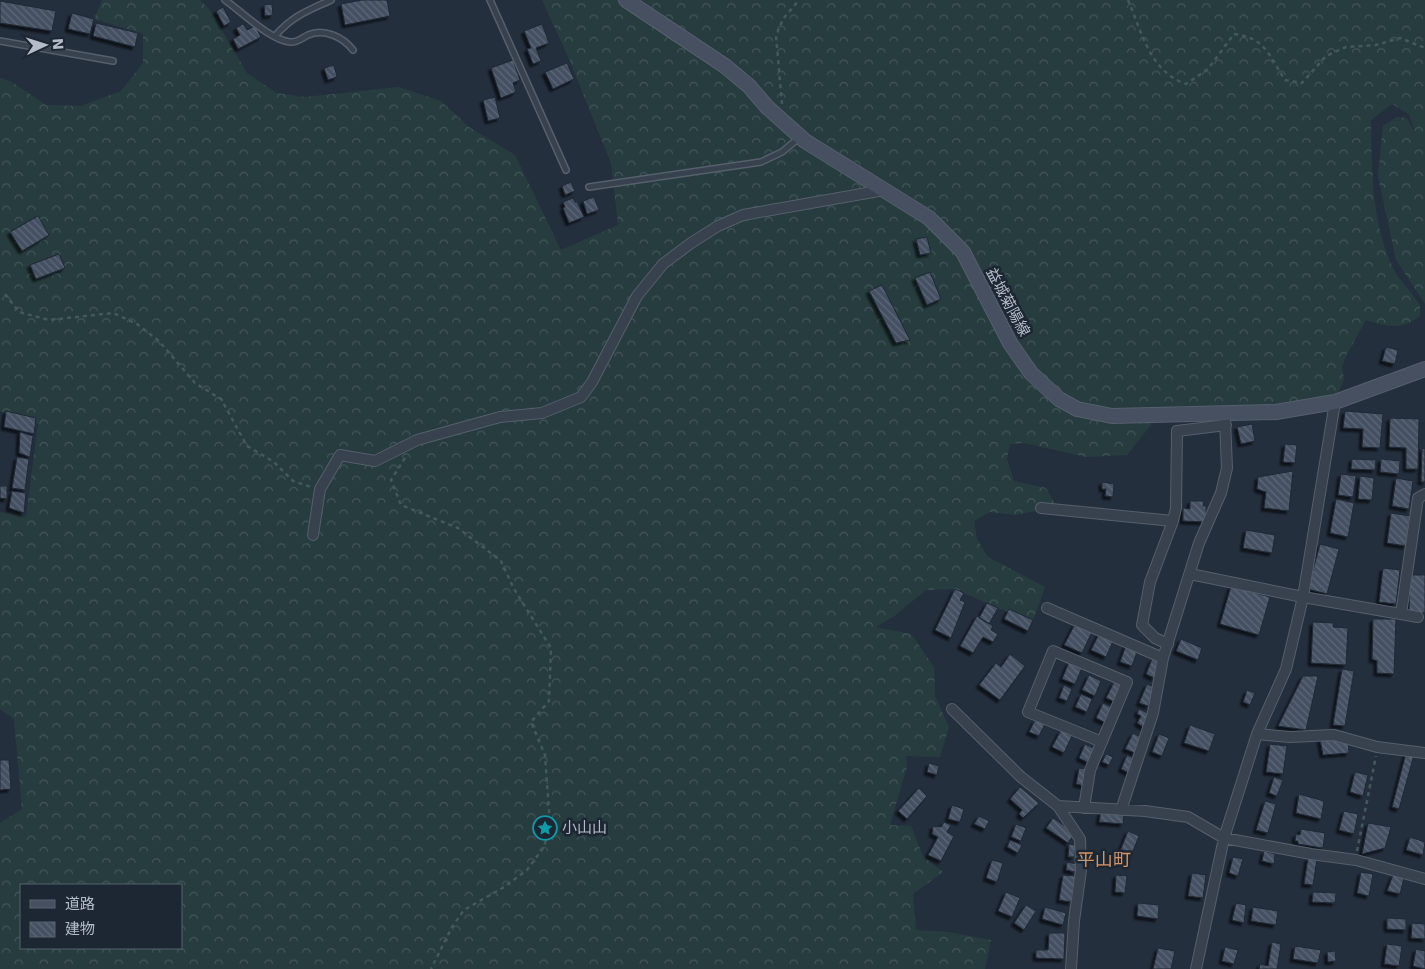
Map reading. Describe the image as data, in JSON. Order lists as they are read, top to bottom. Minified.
{"streets":{"main road":["益城菊陽線"]},"districts":["平山町"],"places":{"place":["小山山"]},"legend":["道路","建物"],"north":"right"}
